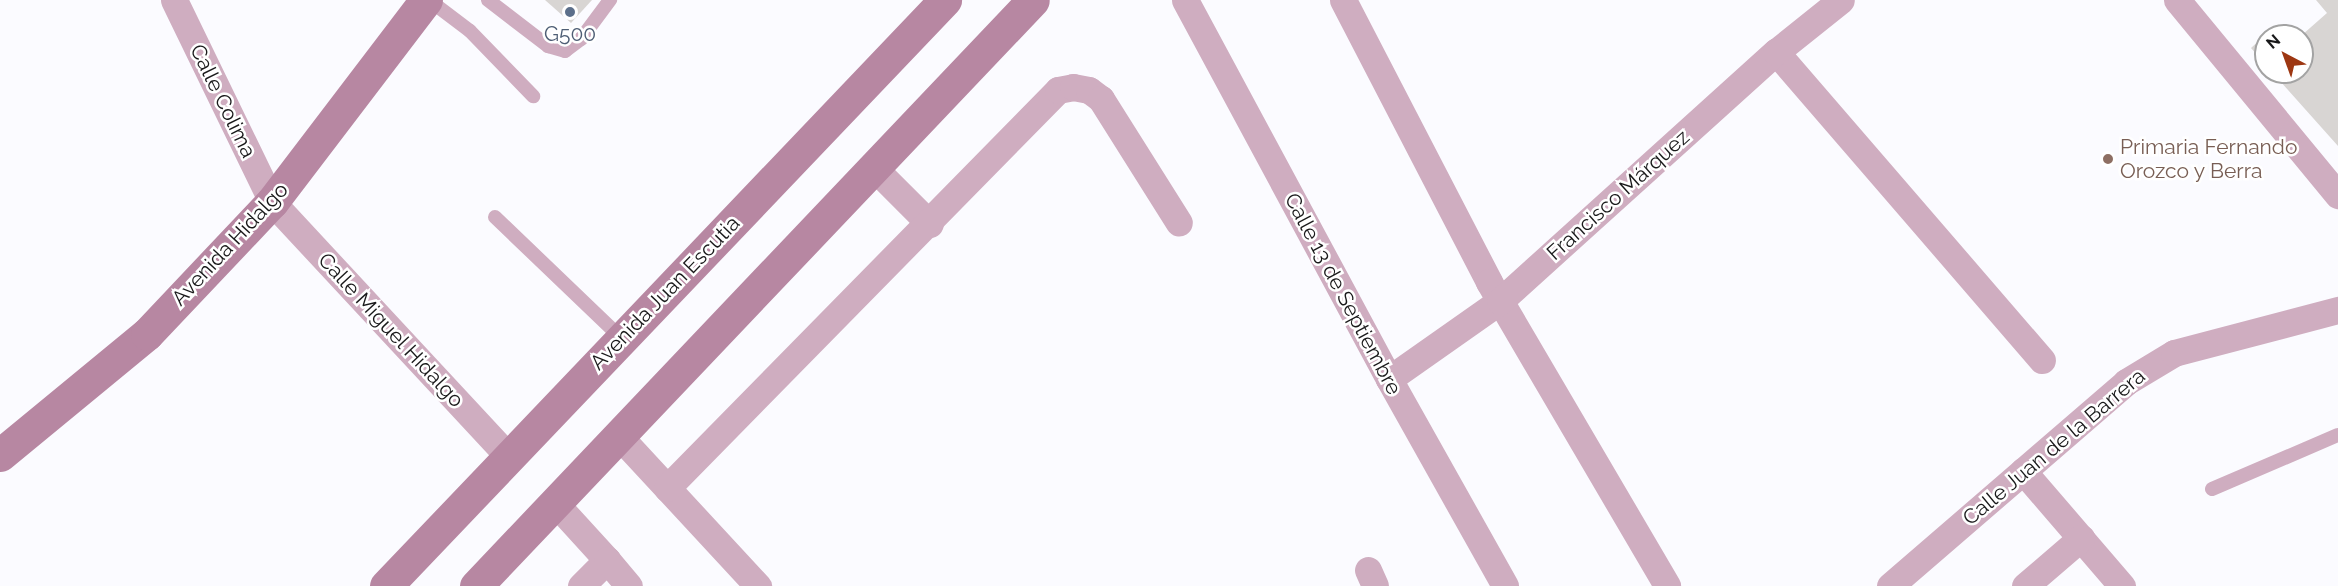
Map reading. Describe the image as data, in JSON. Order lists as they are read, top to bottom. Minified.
{"streets":{"main road":["Avenida Hidalgo","Avenida Juan Escutia"],"street":["Calle Colima","Francisco Márquez","Calle 13 de Septiembre","Calle Miguel Hidalgo","Calle Juan de la Barrera"]},"crossings":[["Calle Colima","Avenida Hidalgo"],["Calle Colima","Calle Miguel Hidalgo"],["Francisco Márquez","Calle 13 de Septiembre"],["Avenida Hidalgo","Calle Miguel Hidalgo"],["Avenida Juan Escutia","Calle Miguel Hidalgo"]],"places":["G500","Primaria Fernando Orozco y Berra"],"north":"top left"}
